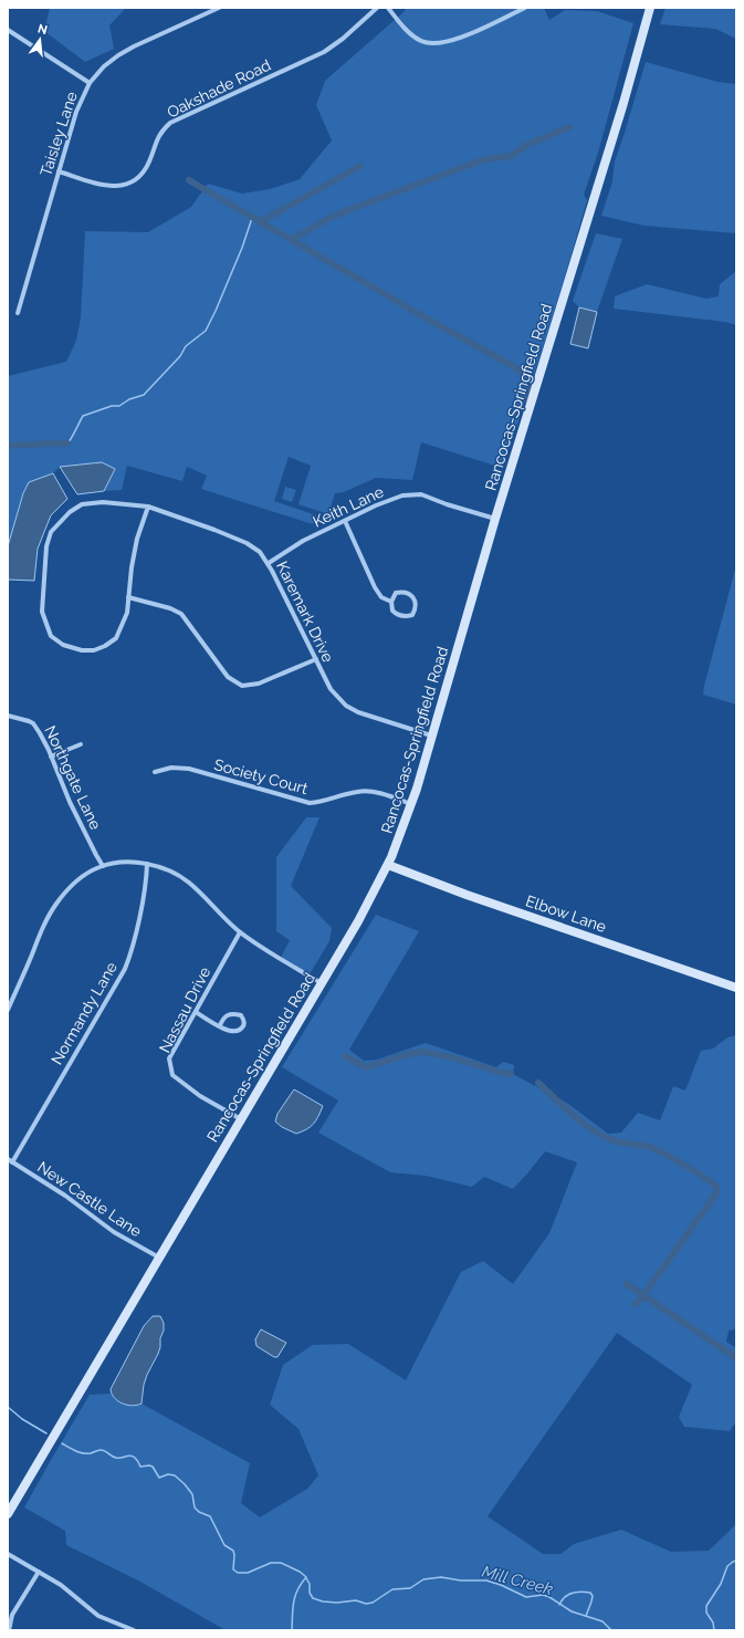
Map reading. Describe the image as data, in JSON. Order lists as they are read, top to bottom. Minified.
{"streets":{"main road":["Rancocas-Springfield Road","Elbow Lane"],"street":["Oakshade Road","Taisley Lane","Keith Lane","Karemark Drive","Society Court","Northgate Lane","Nassau Drive","Normandy Lane","New Castle Lane"]},"crossings":[["Oakshade Road","Taisley Lane"],["Rancocas-Springfield Road","Keith Lane"],["Rancocas-Springfield Road","Karemark Drive"],["Rancocas-Springfield Road","Society Court"],["Rancocas-Springfield Road","Elbow Lane"],["Rancocas-Springfield Road","Nassau Drive"],["Rancocas-Springfield Road","New Castle Lane"],["Keith Lane","Karemark Drive"],["Normandy Lane","New Castle Lane"]],"water":["Mill Creek"],"north":"top"}
